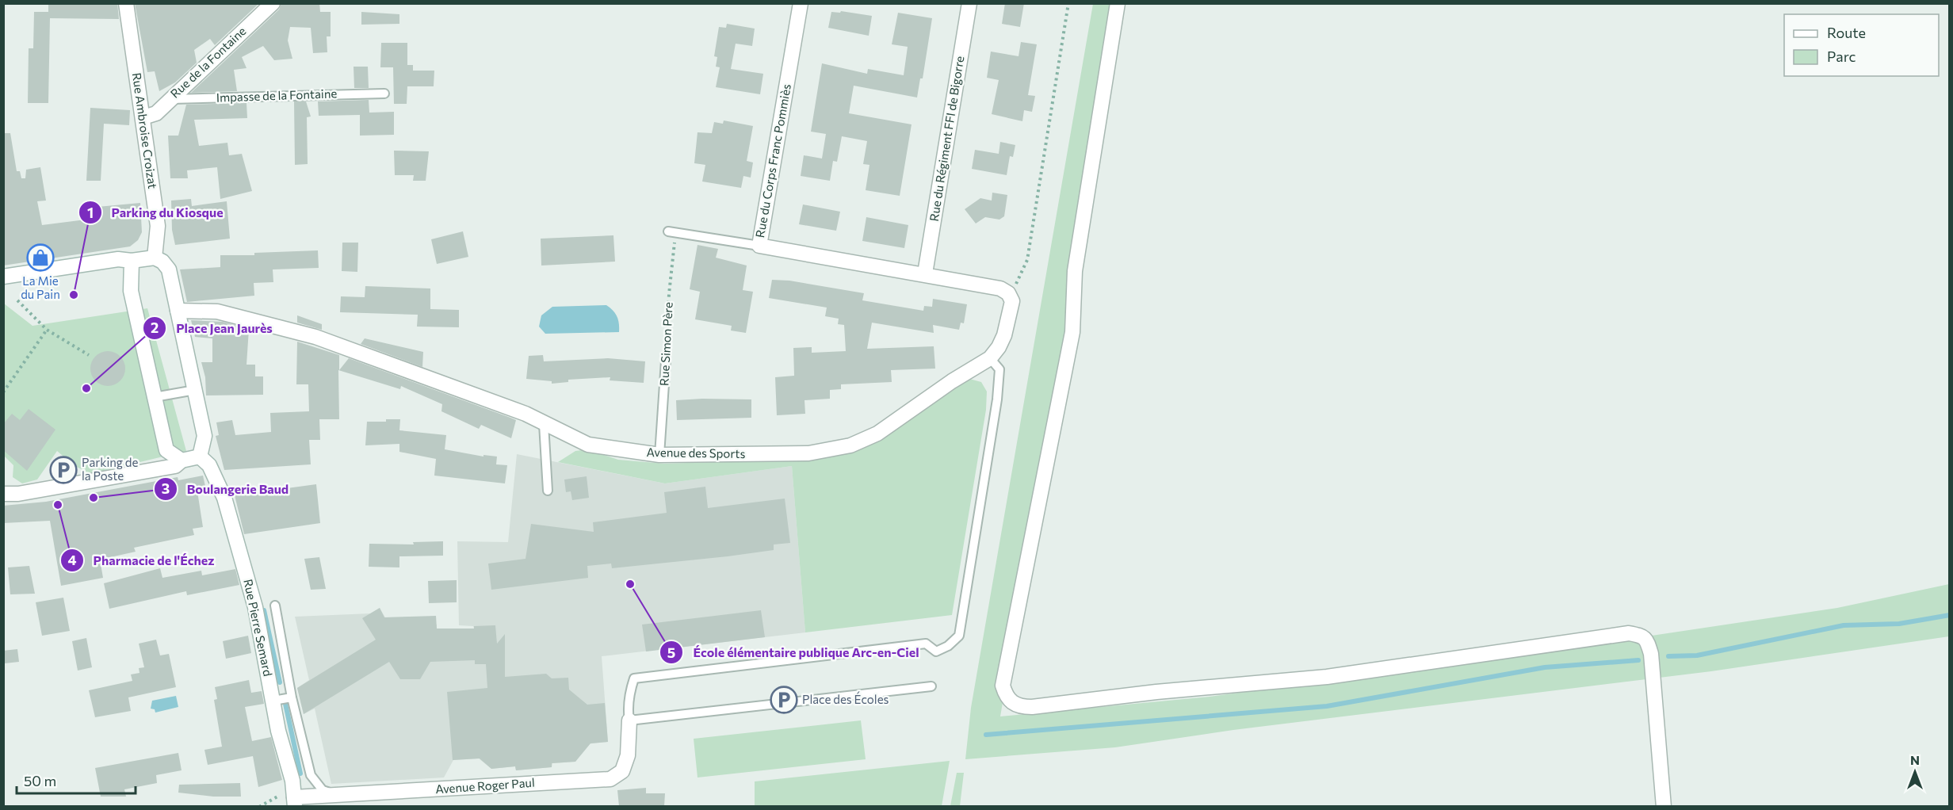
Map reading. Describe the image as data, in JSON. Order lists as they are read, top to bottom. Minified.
{"streets":{"street":["Rue de la Fontaine","Rue Ambroise Croizat","Rue du Régiment FFI de Bigorre","Rue du Corps Franc Pommiès","Avenue des Sports","Rue Pierre Semard","Avenue Roger Paul"],"lane":["Impasse de la Fontaine","Rue Simon Père"]},"crossings":[["Rue de la Fontaine","Impasse de la Fontaine"],["Rue de la Fontaine","Rue Ambroise Croizat"],["Rue du Régiment FFI de Bigorre","Rue du Corps Franc Pommiès"],["Rue du Corps Franc Pommiès","Avenue des Sports"],["Rue Simon Père","Avenue des Sports"],["Rue Pierre Semard","Avenue Roger Paul"]],"places":{"shop":["La Mie du Pain"],"other":["Parking du Kiosque","Place Jean Jaurès","Boulangerie Baud","Pharmacie de l'Échez","École élémentaire publique Arc-en-Ciel"],"parking":["Parking de la Poste","Place des Écoles"]},"legend":["Route","Parc"],"scale_bar":"50 m","north":"top"}
